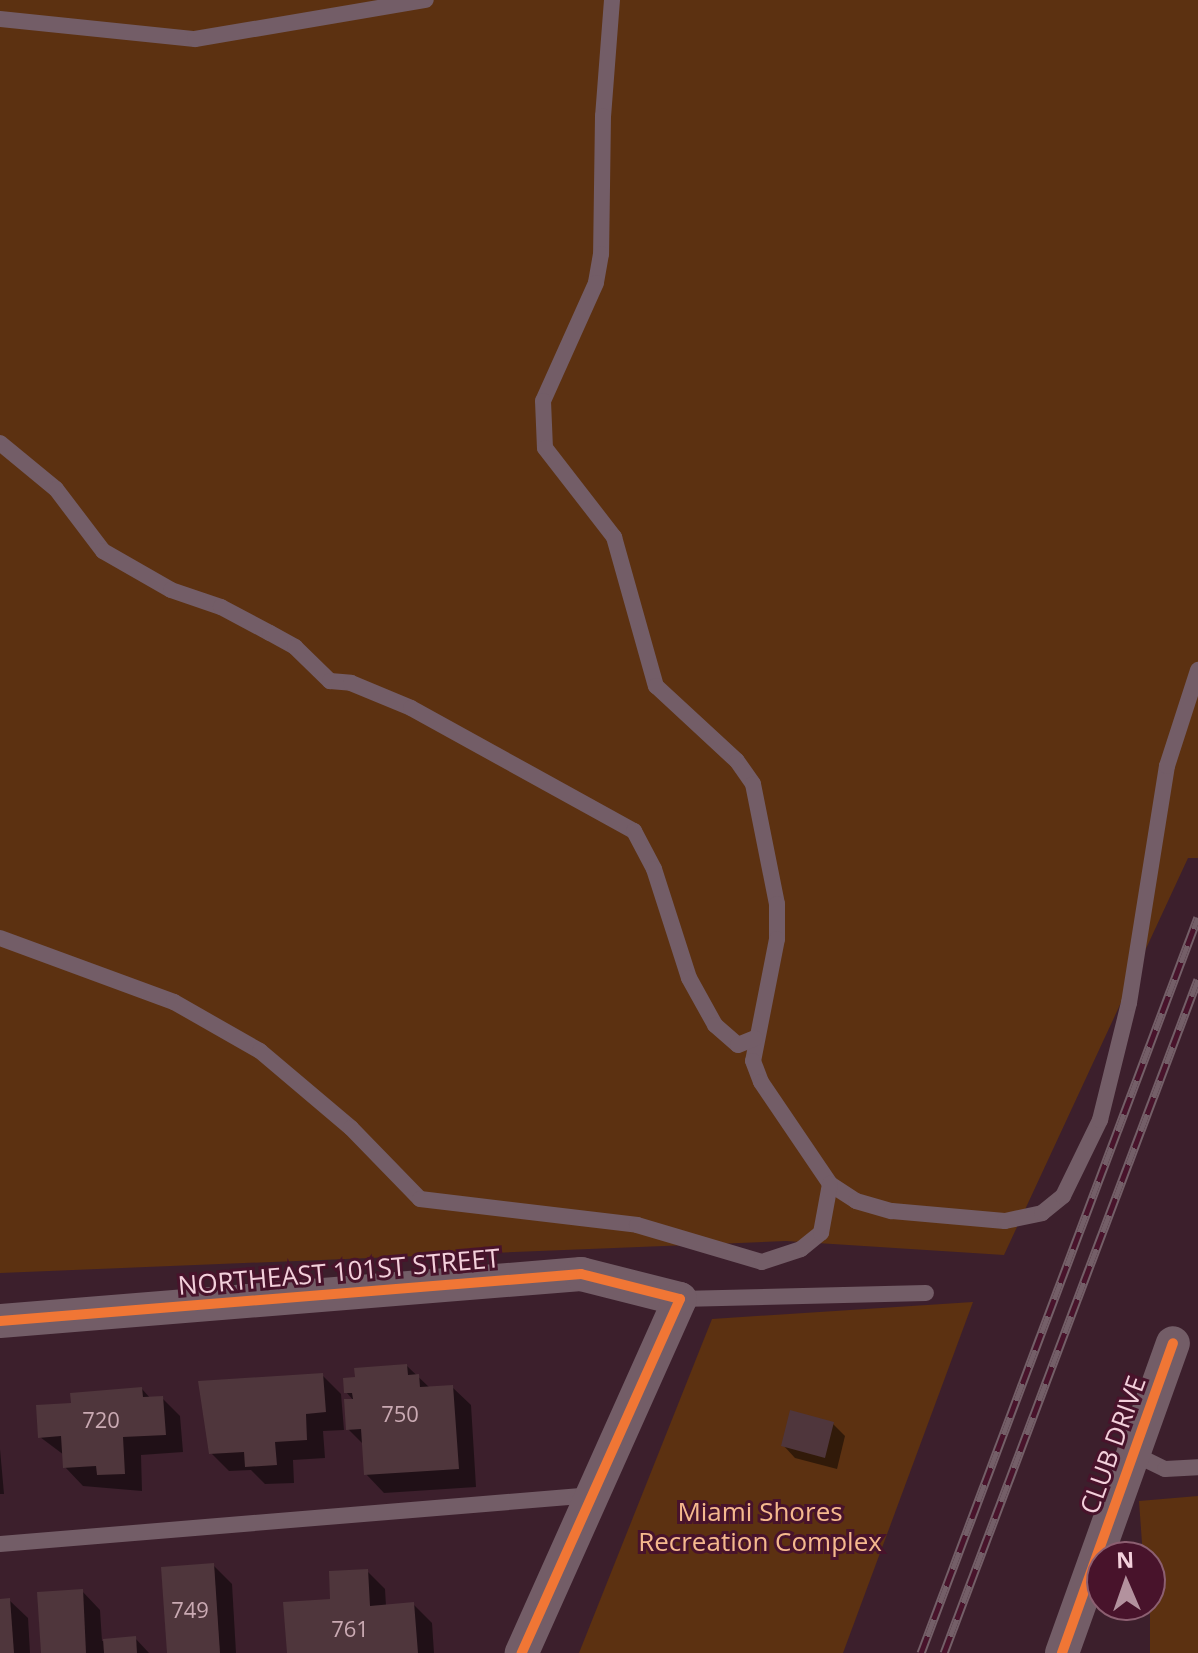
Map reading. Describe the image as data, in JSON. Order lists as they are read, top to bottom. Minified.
{"streets":{"street":["NORTHEAST 101ST STREET","CLUB DRIVE"]},"parks":["Miami Shores Recreation Complex"],"house_numbers":["750","720","749","761"],"north":"top"}
